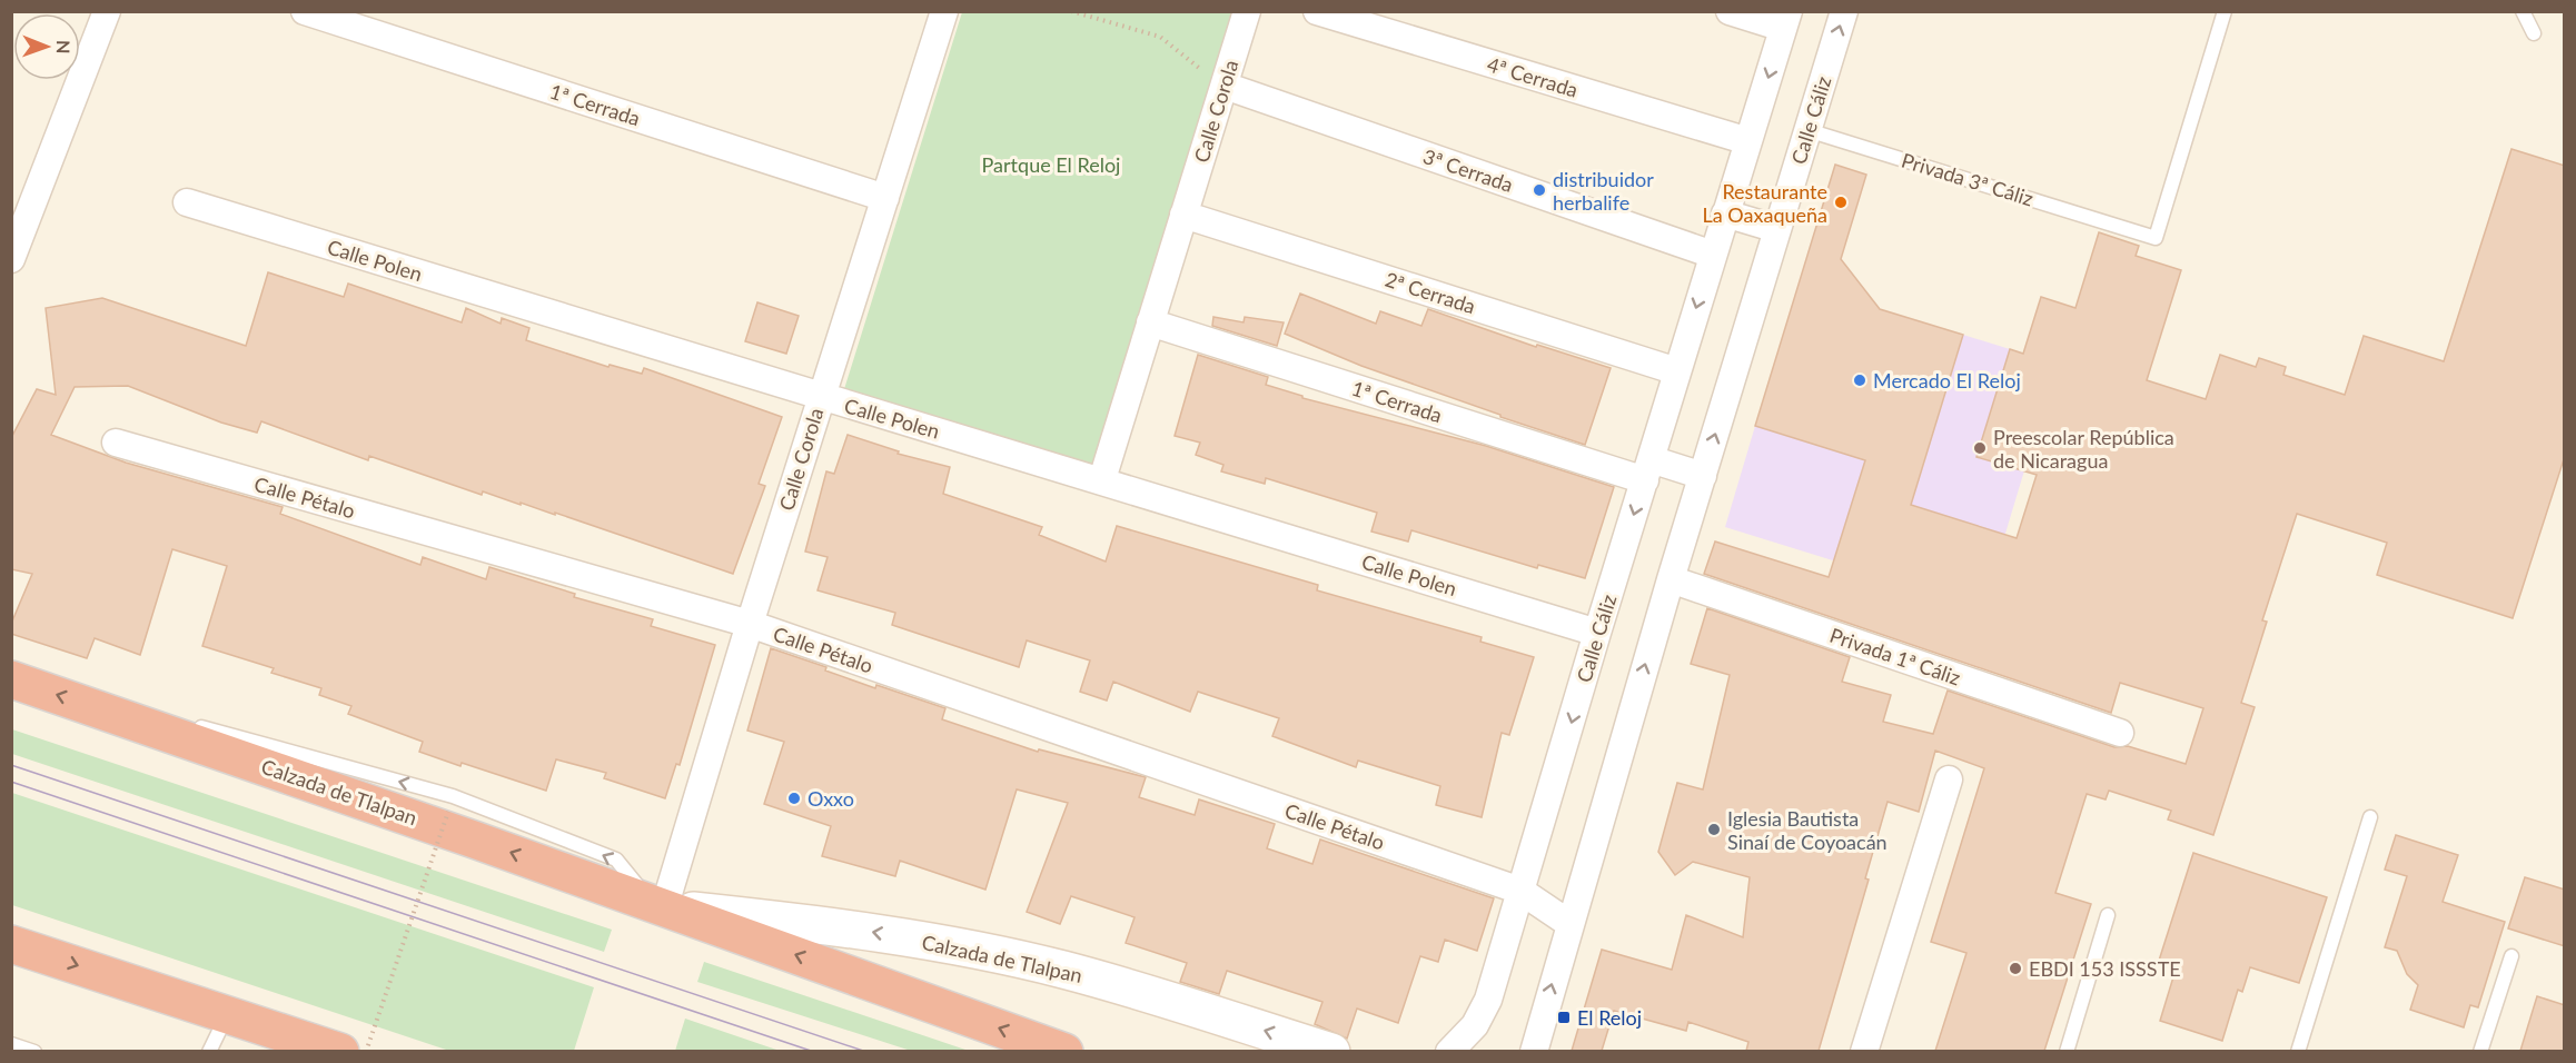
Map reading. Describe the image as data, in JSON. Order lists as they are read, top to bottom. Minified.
{"streets":{"highway":["Calzada de Tlalpan"],"street":["4ª Cerrada","1ª Cerrada","Calle Corola","Calle Cáliz","3ª Cerrada","Calle Polen","2ª Cerrada","Calle Pétalo","Privada 1ª Cáliz"],"lane":["Privada 3ª Cáliz"]},"crossings":[["4ª Cerrada","Calle Cáliz"],["1ª Cerrada","Calle Corola"],["1ª Cerrada","Calle Cáliz"],["Calle Corola","3ª Cerrada"],["Calle Corola","Calle Polen"],["Calle Corola","2ª Cerrada"],["Calle Corola","Calle Pétalo"],["Calle Corola","Calzada de Tlalpan"],["Calle Cáliz","3ª Cerrada"],["Calle Cáliz","Privada 3ª Cáliz"],["Calle Cáliz","Calle Polen"],["Calle Cáliz","2ª Cerrada"],["Calle Cáliz","Calle Pétalo"],["Calle Cáliz","Privada 1ª Cáliz"]],"one_way":["Calzada de Tlalpan"],"parks":["Partque El Reloj"],"places":{"other":["distribuidor herbalife","Restaurante La Oaxaqueña","Mercado El Reloj","Preescolar República de Nicaragua","Oxxo","Iglesia Bautista Sinaí de Coyoacán","EBDI 153 ISSSTE"],"transit":["El Reloj"]},"north":"right"}
